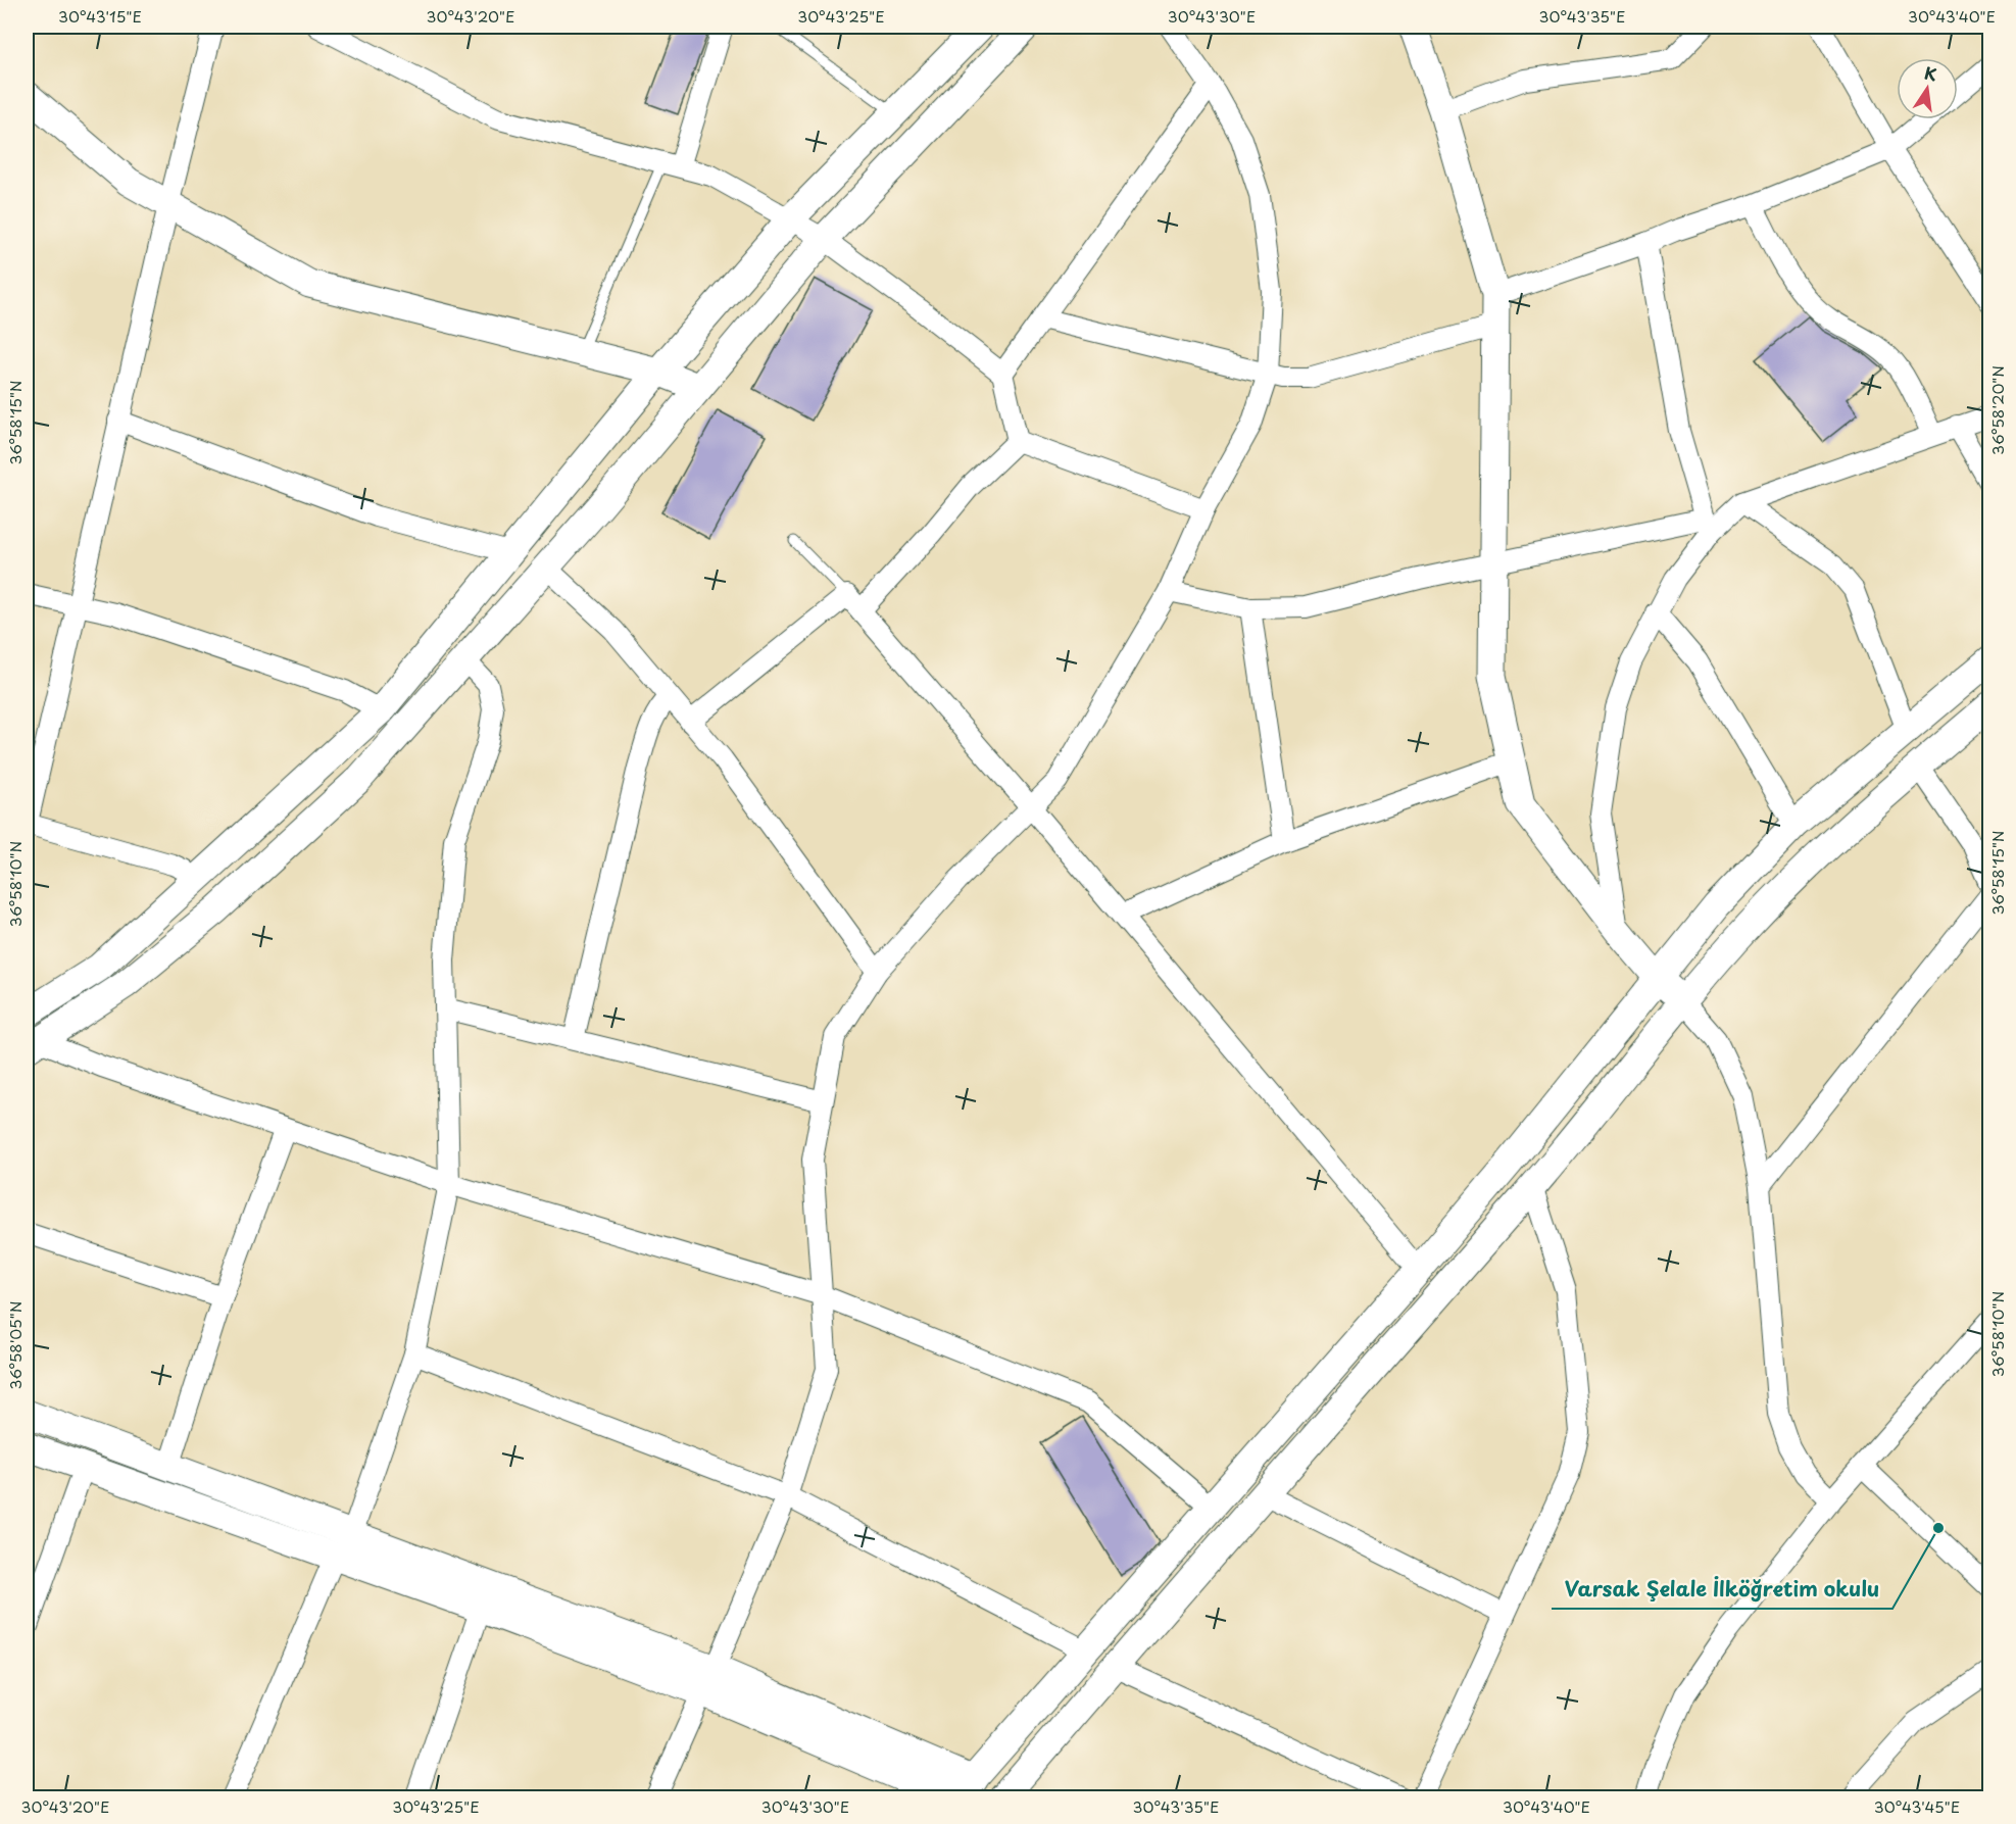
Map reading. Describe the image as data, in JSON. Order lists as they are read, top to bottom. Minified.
{"places":["Varsak Şelale İlköğretim okulu"],"north":"top","coordinates":["30°43'15\"E","30°43'20\"E","30°43'25\"E","30°43'30\"E","30°43'35\"E","30°43'40\"E","36°58'20\"N","36°58'15\"N","36°58'10\"N","36°58'05\"N","30°43'45\"E"]}
